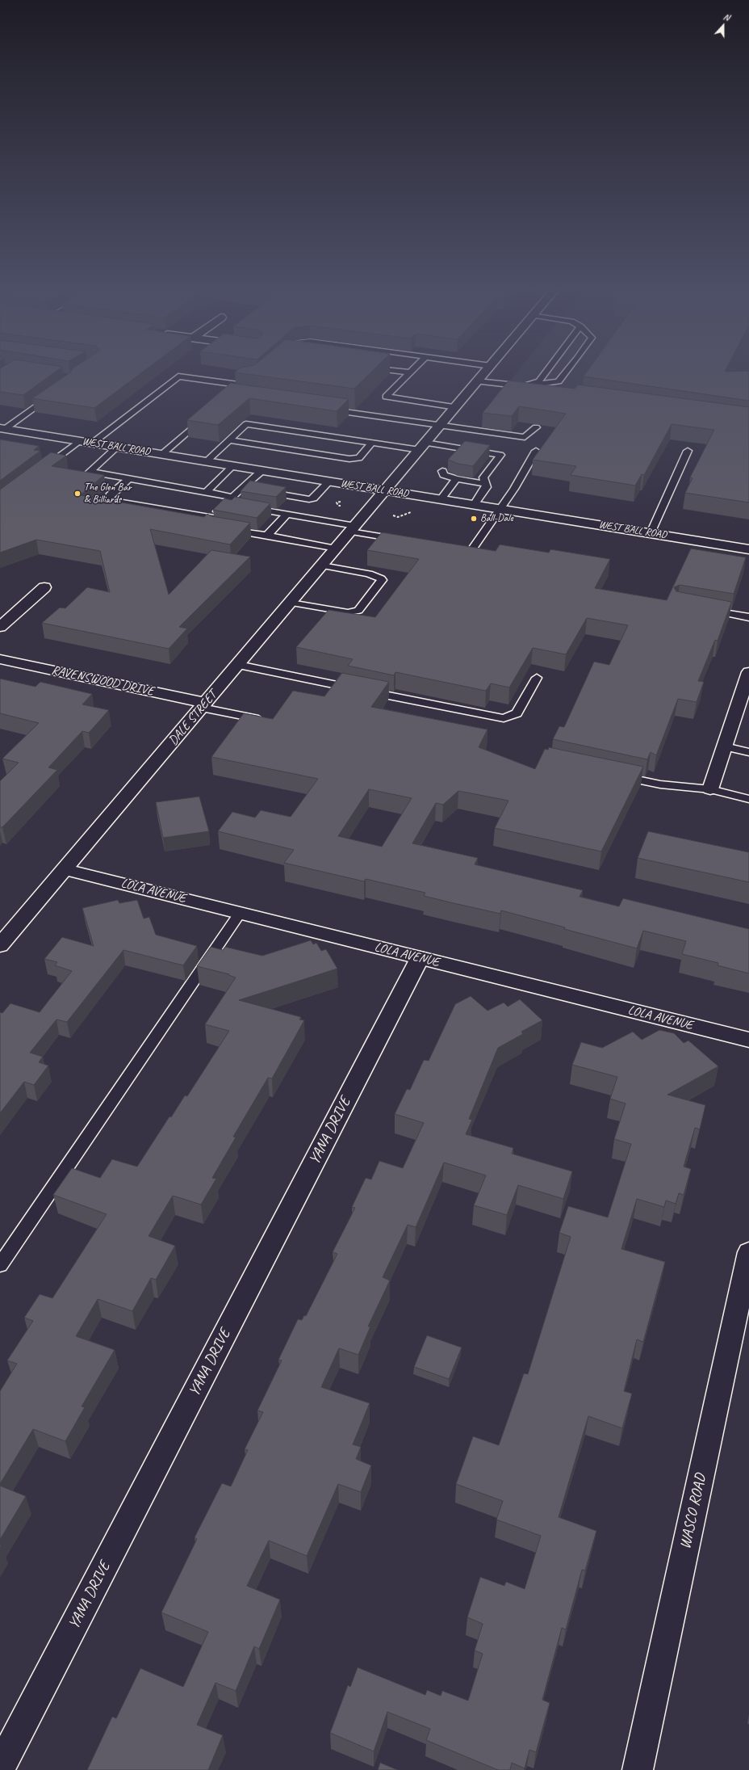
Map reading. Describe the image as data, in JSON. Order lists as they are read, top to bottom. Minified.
{"streets":{"street":["WEST BALL ROAD","RAVENSWOOD DRIVE","DALE STREET","LOLA AVENUE","YANA DRIVE","WASCO ROAD"]},"crossings":[["WEST BALL ROAD","DALE STREET"],["RAVENSWOOD DRIVE","DALE STREET"],["DALE STREET","LOLA AVENUE"],["LOLA AVENUE","YANA DRIVE"]],"places":["The Glen Bar & Billiards","Ball-Dale"],"north":"top"}
